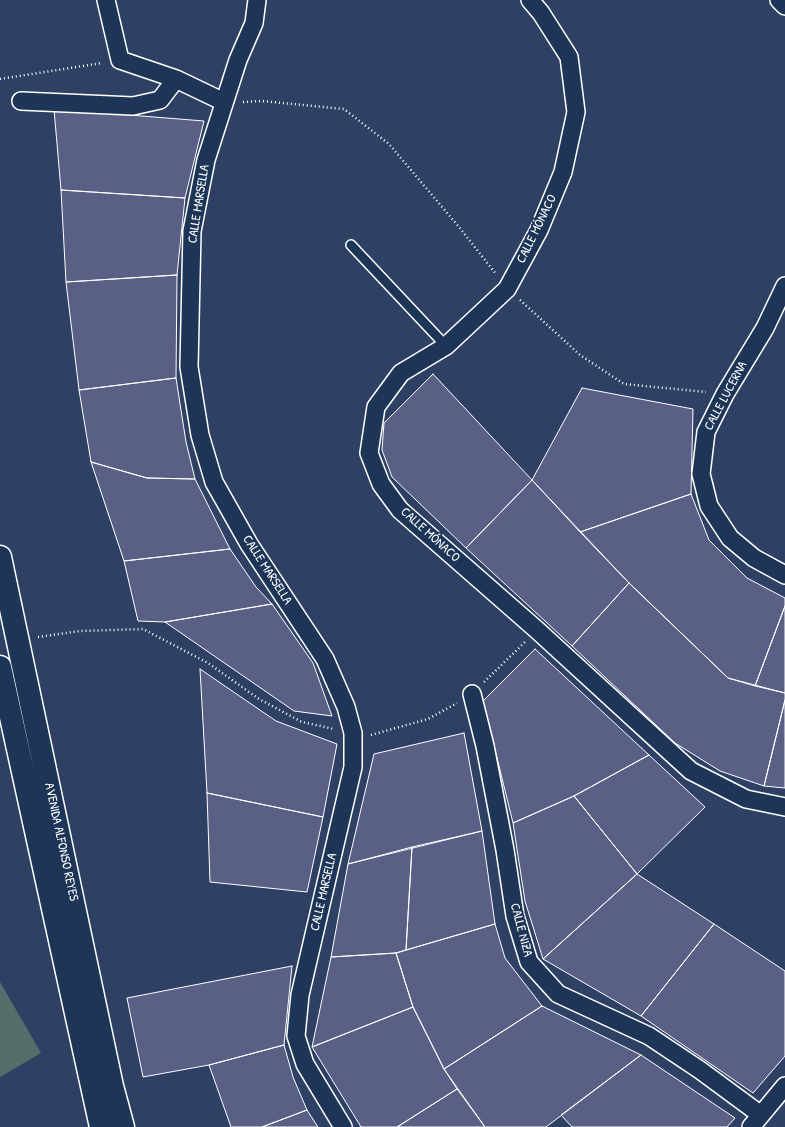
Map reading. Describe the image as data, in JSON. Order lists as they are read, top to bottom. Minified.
{"streets":{"main road":["AVENIDA ALFONSO REYES"],"street":["CALLE MARSELLA","CALLE MÓNACO","CALLE LUCERNA","CALLE NIZA"]}}
